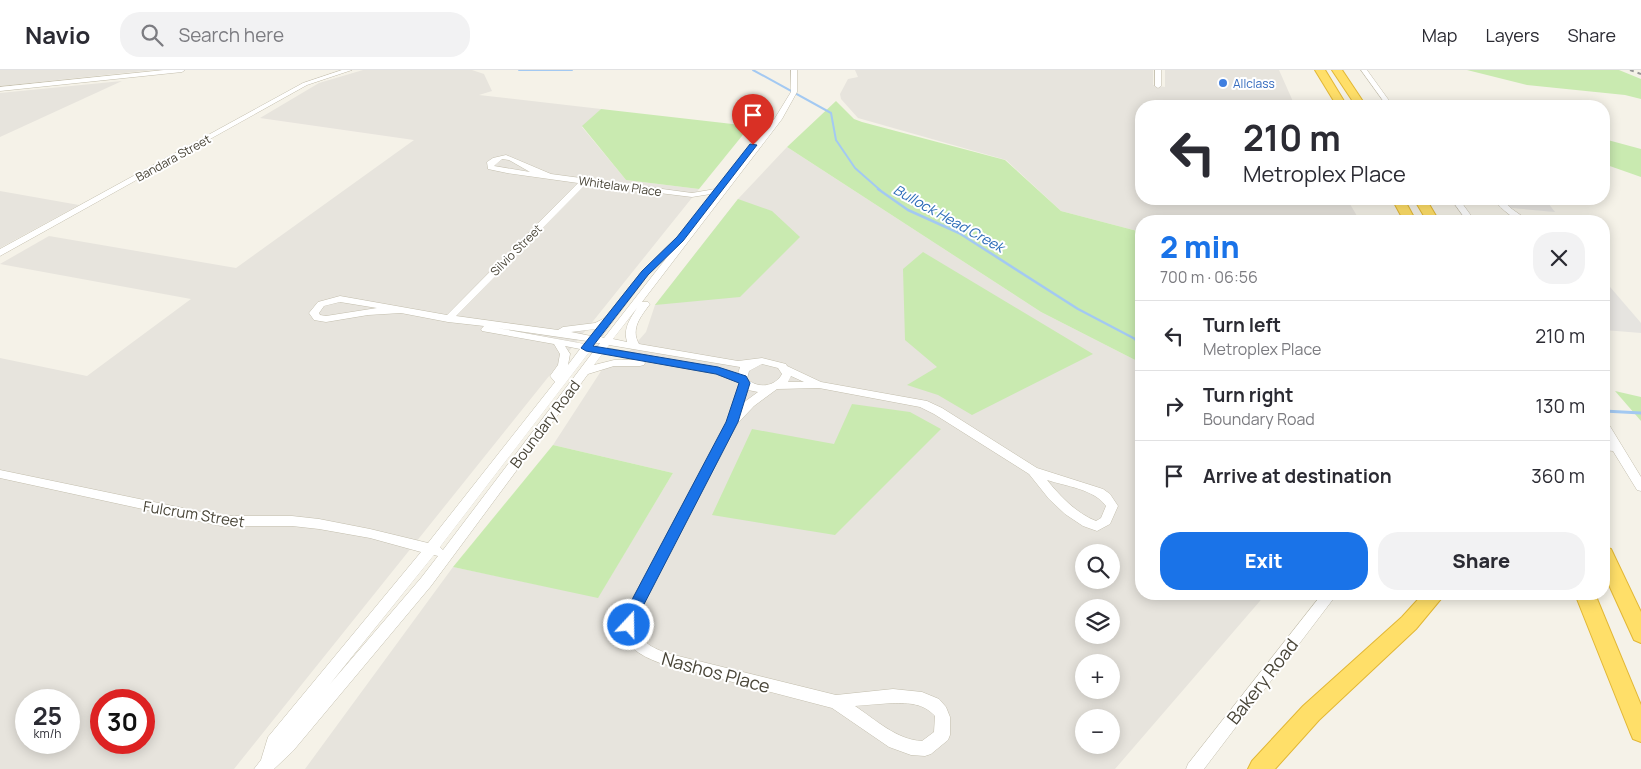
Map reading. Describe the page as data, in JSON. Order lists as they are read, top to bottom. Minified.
{"streets":{"street":["Bandara Street","Whitelaw Place","Silvio Street","Boundary Road","Fulcrum Street","Nashos Place","Bakery Road"]},"crossings":[["Whitelaw Place","Silvio Street"],["Whitelaw Place","Boundary Road"],["Boundary Road","Fulcrum Street"]],"water":["Bullock Head Creek"],"places":["Allclass"],"page":{"header":"Navio","search":"Search here","nav":["Map","Layers","Share"],"turn":["210 m","Metroplex Place"],"heading":["2 min","700 m · 06:56"],"list":[{"name":"Turn left","note":"Metroplex Place","value":"210 m"},{"name":"Turn right","note":"Boundary Road","value":"130 m"},{"name":"Arrive at destination","value":"360 m"}],"buttons":["Exit","Share"],"map_buttons":["+","−"],"speed":"25 km/h","limit":"30"}}
